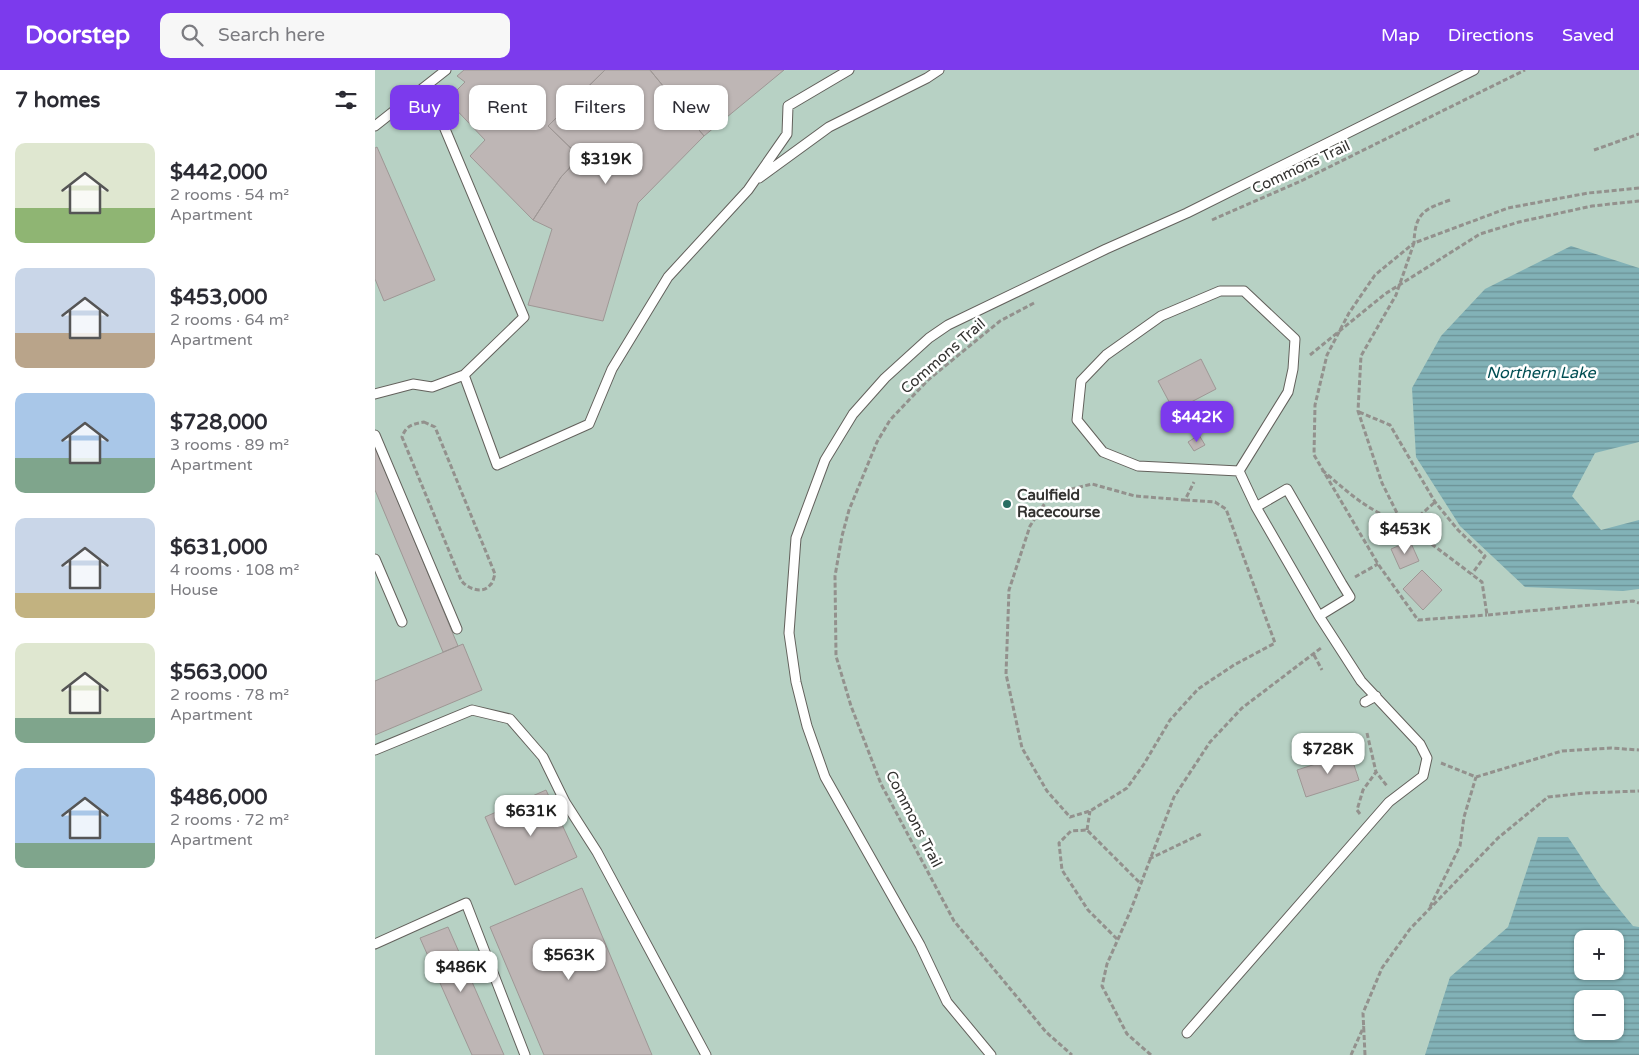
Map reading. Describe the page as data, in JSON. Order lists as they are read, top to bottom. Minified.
{"streets":{"path":["Commons Trail"]},"water":["Northern Lake"],"places":["Caulfield Racecourse"],"page":{"header":"Doorstep","search":"Search here","nav":["Map","Directions","Saved"],"heading":"7 homes","chip":["Buy","Rent","Filters","New"],"list":[{"name":"$442,000","note":"2 rooms · 54 m² · Apartment"},{"name":"$453,000","note":"2 rooms · 64 m² · Apartment"},{"name":"$728,000","note":"3 rooms · 89 m² · Apartment"},{"name":"$631,000","note":"4 rooms · 108 m² · House"},{"name":"$563,000","note":"2 rooms · 78 m² · Apartment"},{"name":"$486,000","note":"2 rooms · 72 m² · Apartment"}],"price":["$319K","$442K","$453K","$728K","$631K","$563K","$486K"],"map_buttons":["+","−"]}}
